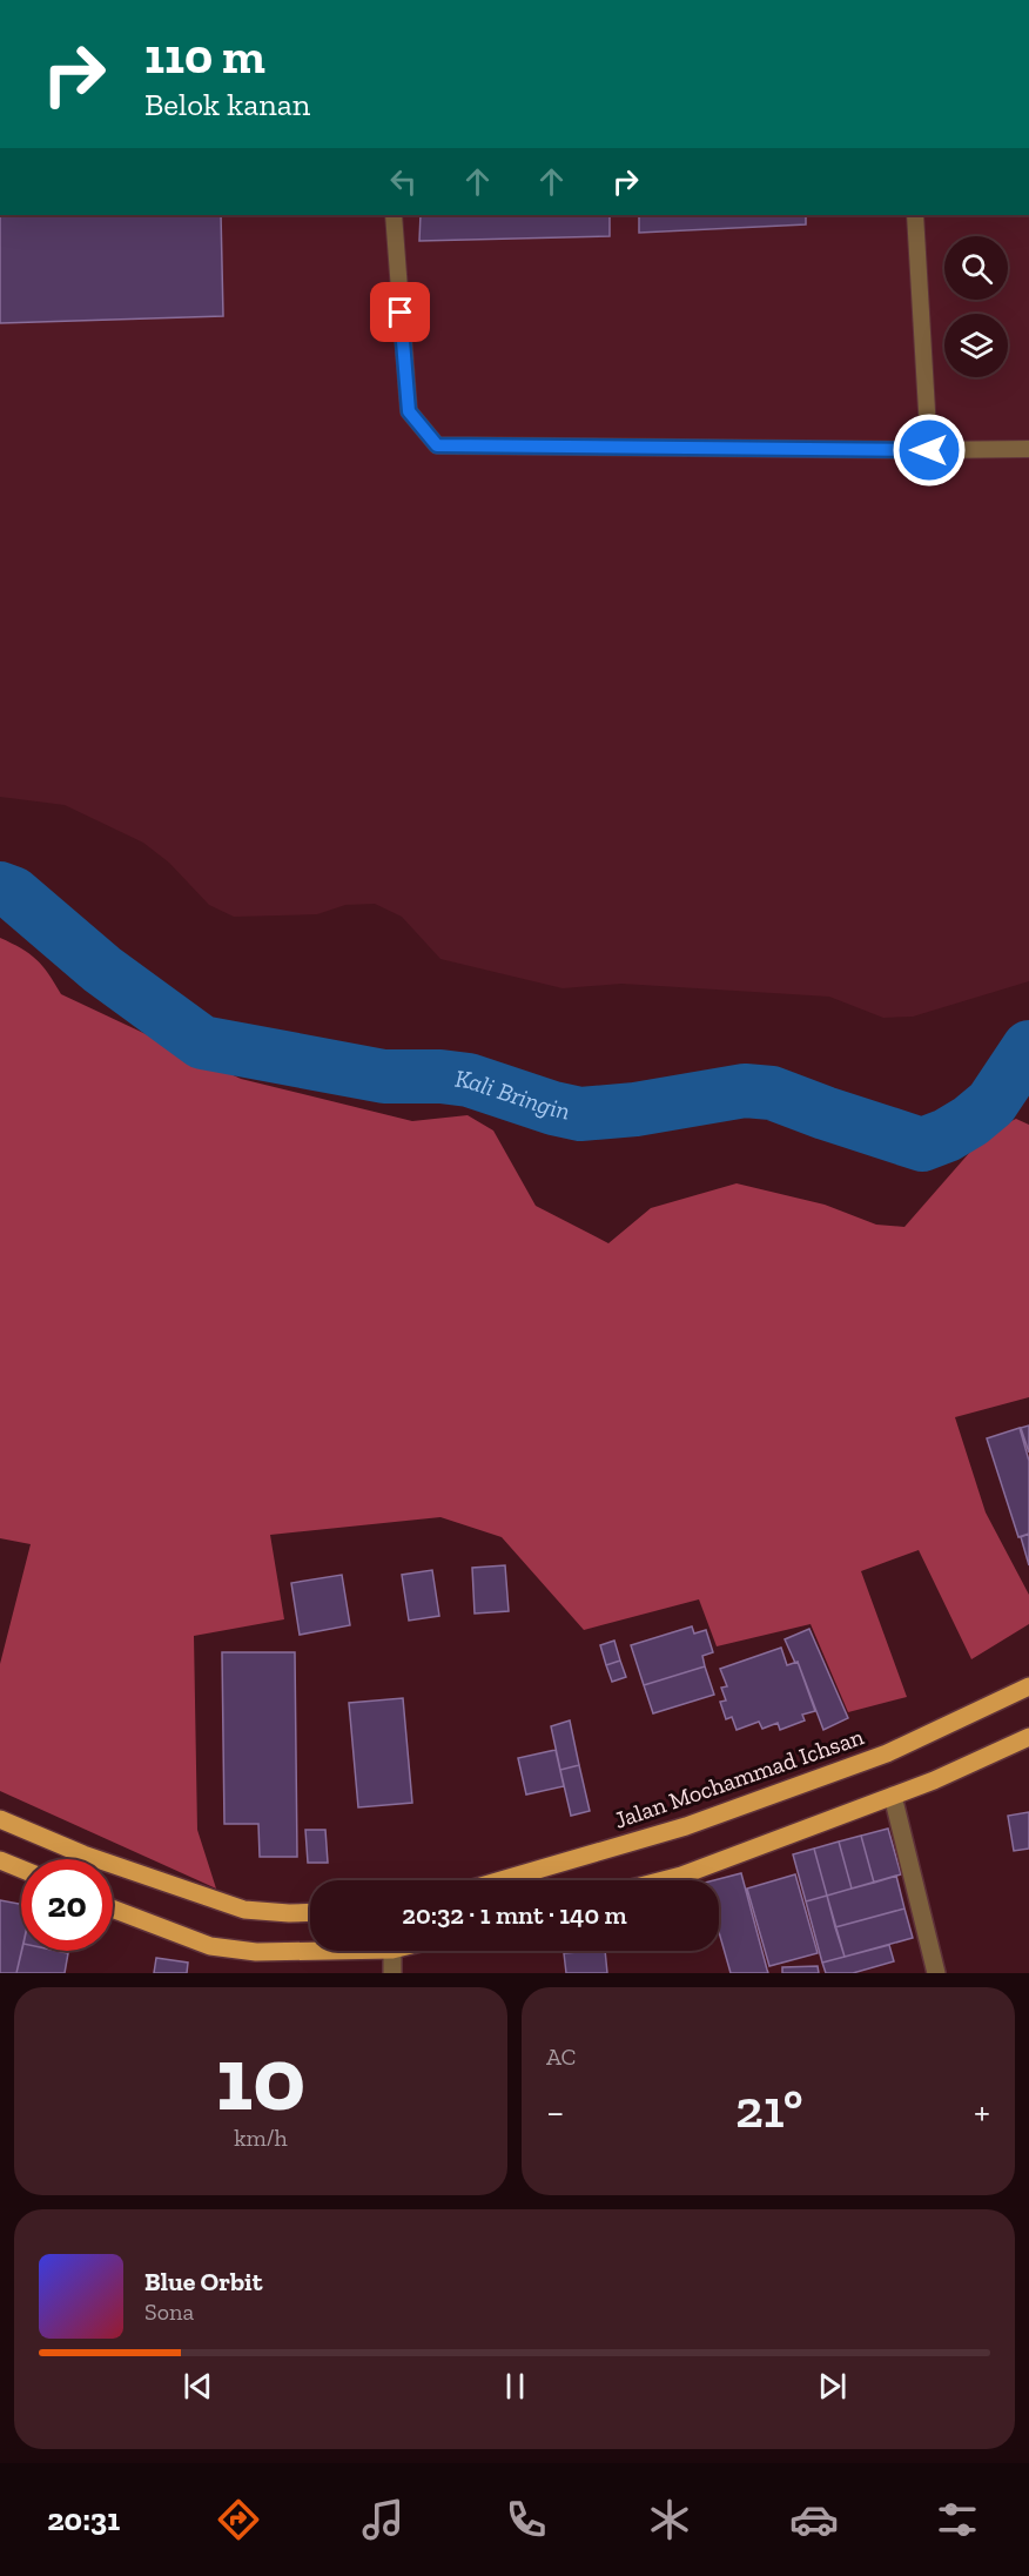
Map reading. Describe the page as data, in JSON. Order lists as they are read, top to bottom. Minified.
{"streets":{"main road":["Jalan Mochammad Ichsan"]},"water":["Kali Bringin"],"page":{"turn":["110 m","Belok kanan"],"limit":"20","trip":"20:32 · 1 mnt · 140 m","tile":[["10","km/h"],"AC"],"heat":["−","21°","+"],"song":["Blue Orbit","Sona"],"tabs":"20:31"}}
